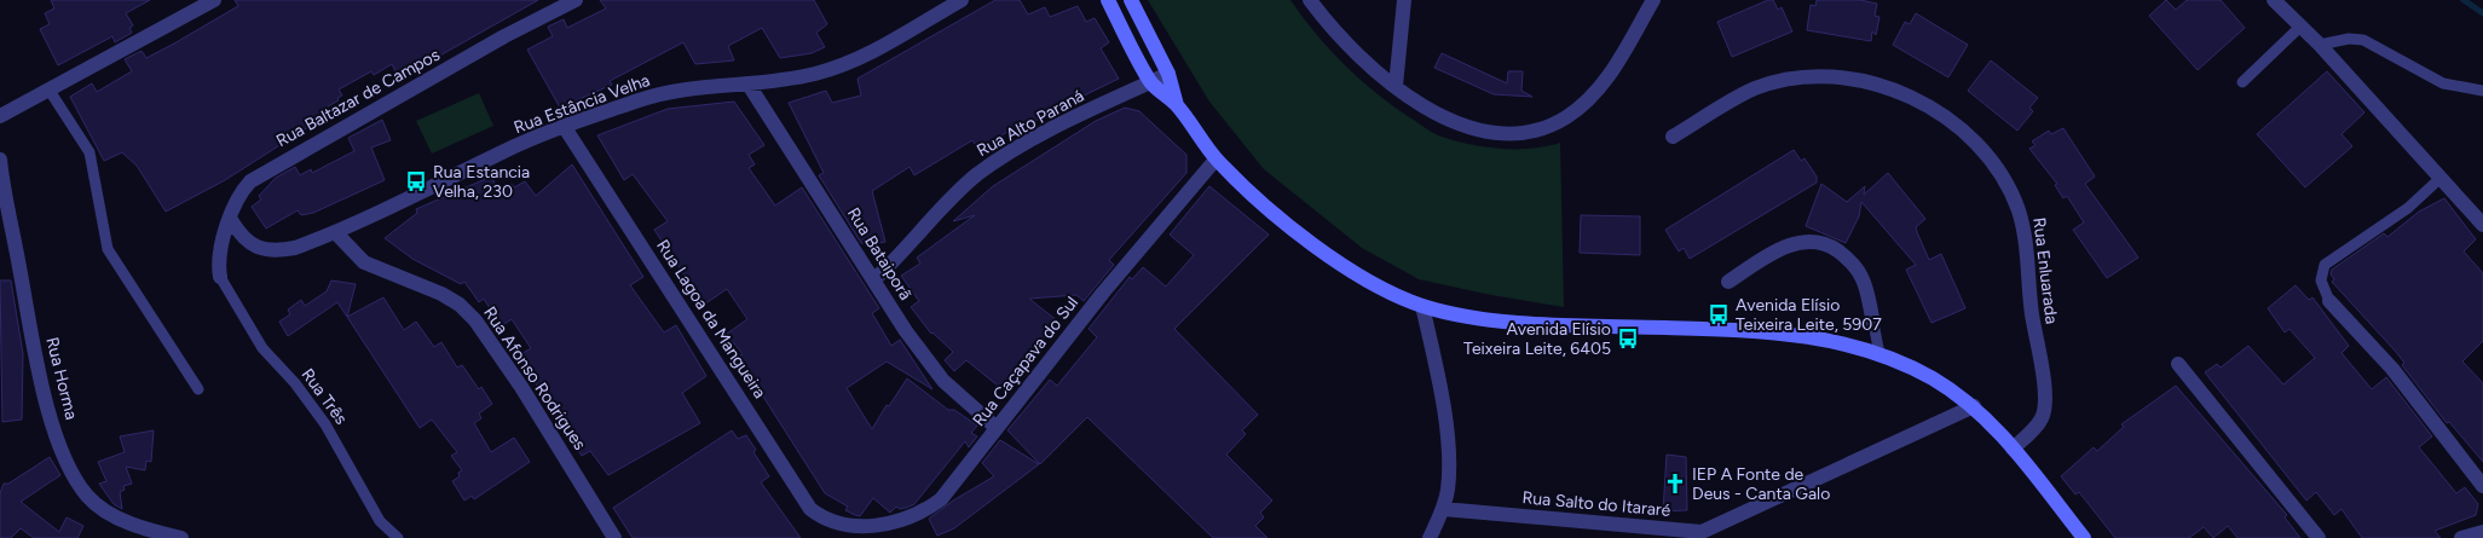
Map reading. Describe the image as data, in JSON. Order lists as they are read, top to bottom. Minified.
{"streets":{"street":["Rua Baltazar de Campos","Rua Estância Velha","Rua Alto Paraná","Rua Bataiporã","Rua Enluarada","Rua Lagoa da Mangueira","Rua Caçapava do Sul","Rua Horma","Rua Afonso Rodrigues","Rua Salto do Itararé"],"lane":["Rua Três"]},"crossings":[["Rua Baltazar de Campos","Rua Estância Velha"],["Rua Baltazar de Campos","Rua Três"],["Rua Estância Velha","Rua Bataiporã"],["Rua Estância Velha","Rua Lagoa da Mangueira"],["Rua Estância Velha","Rua Afonso Rodrigues"],["Rua Alto Paraná","Rua Bataiporã"],["Rua Bataiporã","Rua Caçapava do Sul"],["Rua Lagoa da Mangueira","Rua Caçapava do Sul"]],"places":{"bus stop":["Rua Estancia Velha, 230","Avenida Elísio Teixeira Leite, 5907","Avenida Elísio Teixeira Leite, 6405"],"church":["IEP A Fonte de Deus - Canta Galo"]}}
